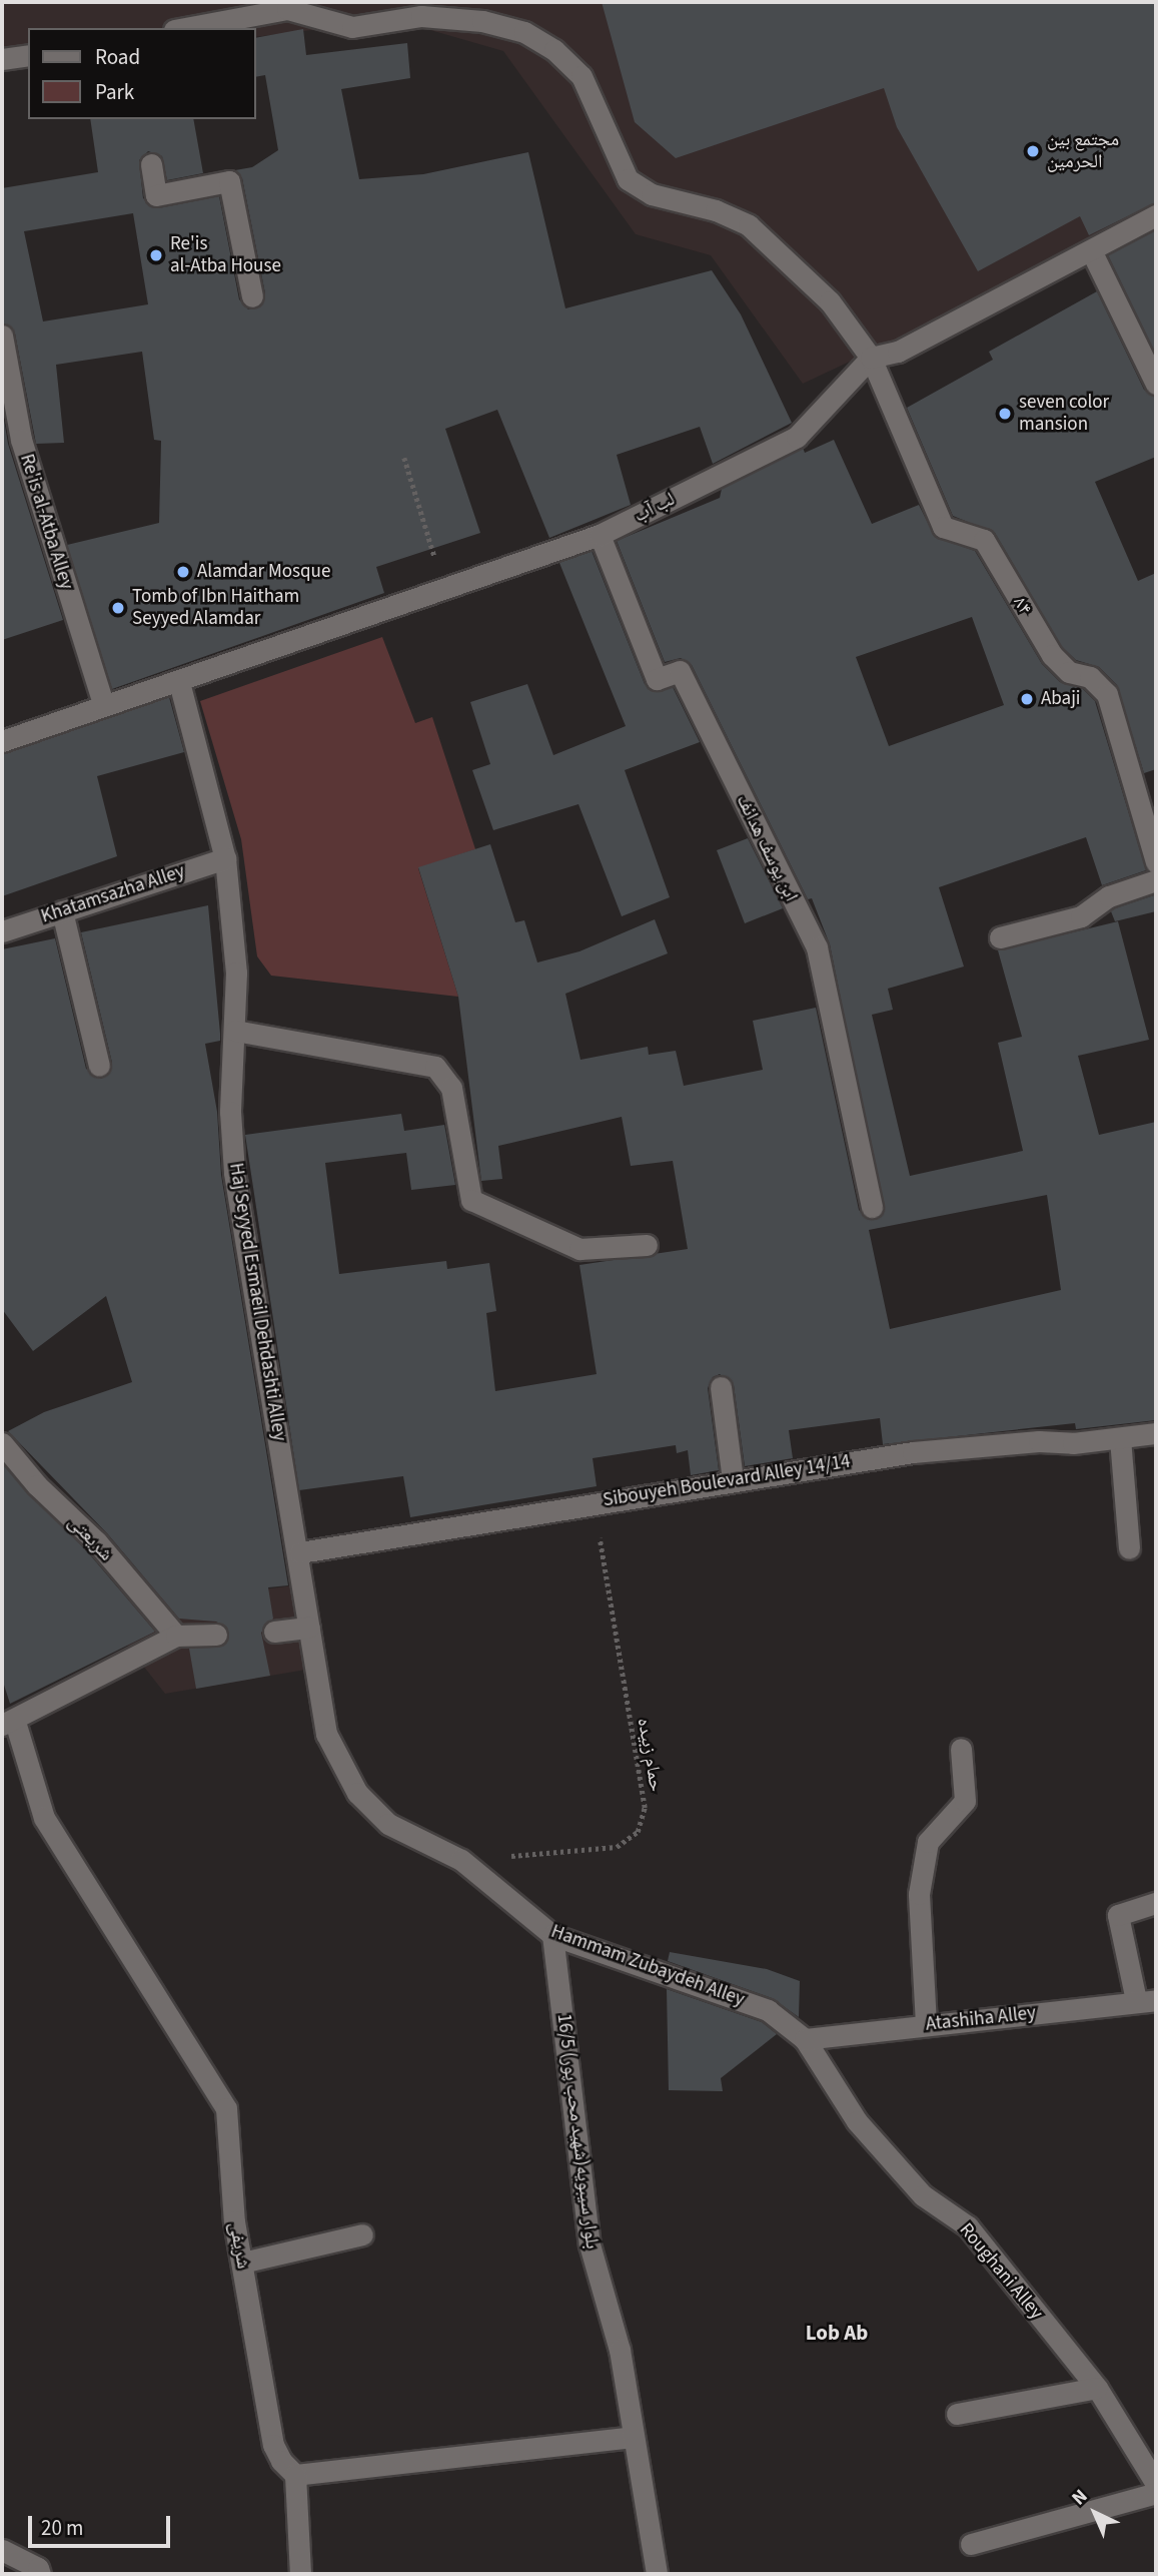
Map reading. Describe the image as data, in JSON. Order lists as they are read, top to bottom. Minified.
{"streets":{"street":["لب آب","Re'is al-Atba Alley","۸۴","ابن یوسف هدائف","Khatamsazha Alley","Haj Seyyed Esmaeil Dehdashti Alley","Sibouyeh Boulevard Alley 14/14","شریعتی","Hammam Zubaydeh Alley","Atashiha Alley","16/5 بلوار سیبویه(شهید محب پور)","شریفی","Roughani Alley"],"path":["حمام زبیده"]},"crossings":[["لب آب","Re'is al-Atba Alley"],["لب آب","۸۴"],["لب آب","ابن یوسف هدائف"],["لب آب","Haj Seyyed Esmaeil Dehdashti Alley"],["Khatamsazha Alley","Haj Seyyed Esmaeil Dehdashti Alley"],["Haj Seyyed Esmaeil Dehdashti Alley","Sibouyeh Boulevard Alley 14/14"],["Haj Seyyed Esmaeil Dehdashti Alley","حمام زبیده"],["Haj Seyyed Esmaeil Dehdashti Alley","Hammam Zubaydeh Alley"],["Sibouyeh Boulevard Alley 14/14","حمام زبیده"],["حمام زبیده","Hammam Zubaydeh Alley"],["Hammam Zubaydeh Alley","Atashiha Alley"],["Hammam Zubaydeh Alley","16/5 بلوار سیبویه(شهید محب پور)"],["Hammam Zubaydeh Alley","Roughani Alley"],["Atashiha Alley","Roughani Alley"]],"districts":["Lob Ab"],"places":["مجتمع بین الحرمین","Re'is al-Atba House","seven color mansion","Alamdar Mosque","Tomb of Ibn Haitham Seyyed Alamdar","Abaji"],"legend":["Road","Park"],"scale_bar":"20 m","north":"top left"}
